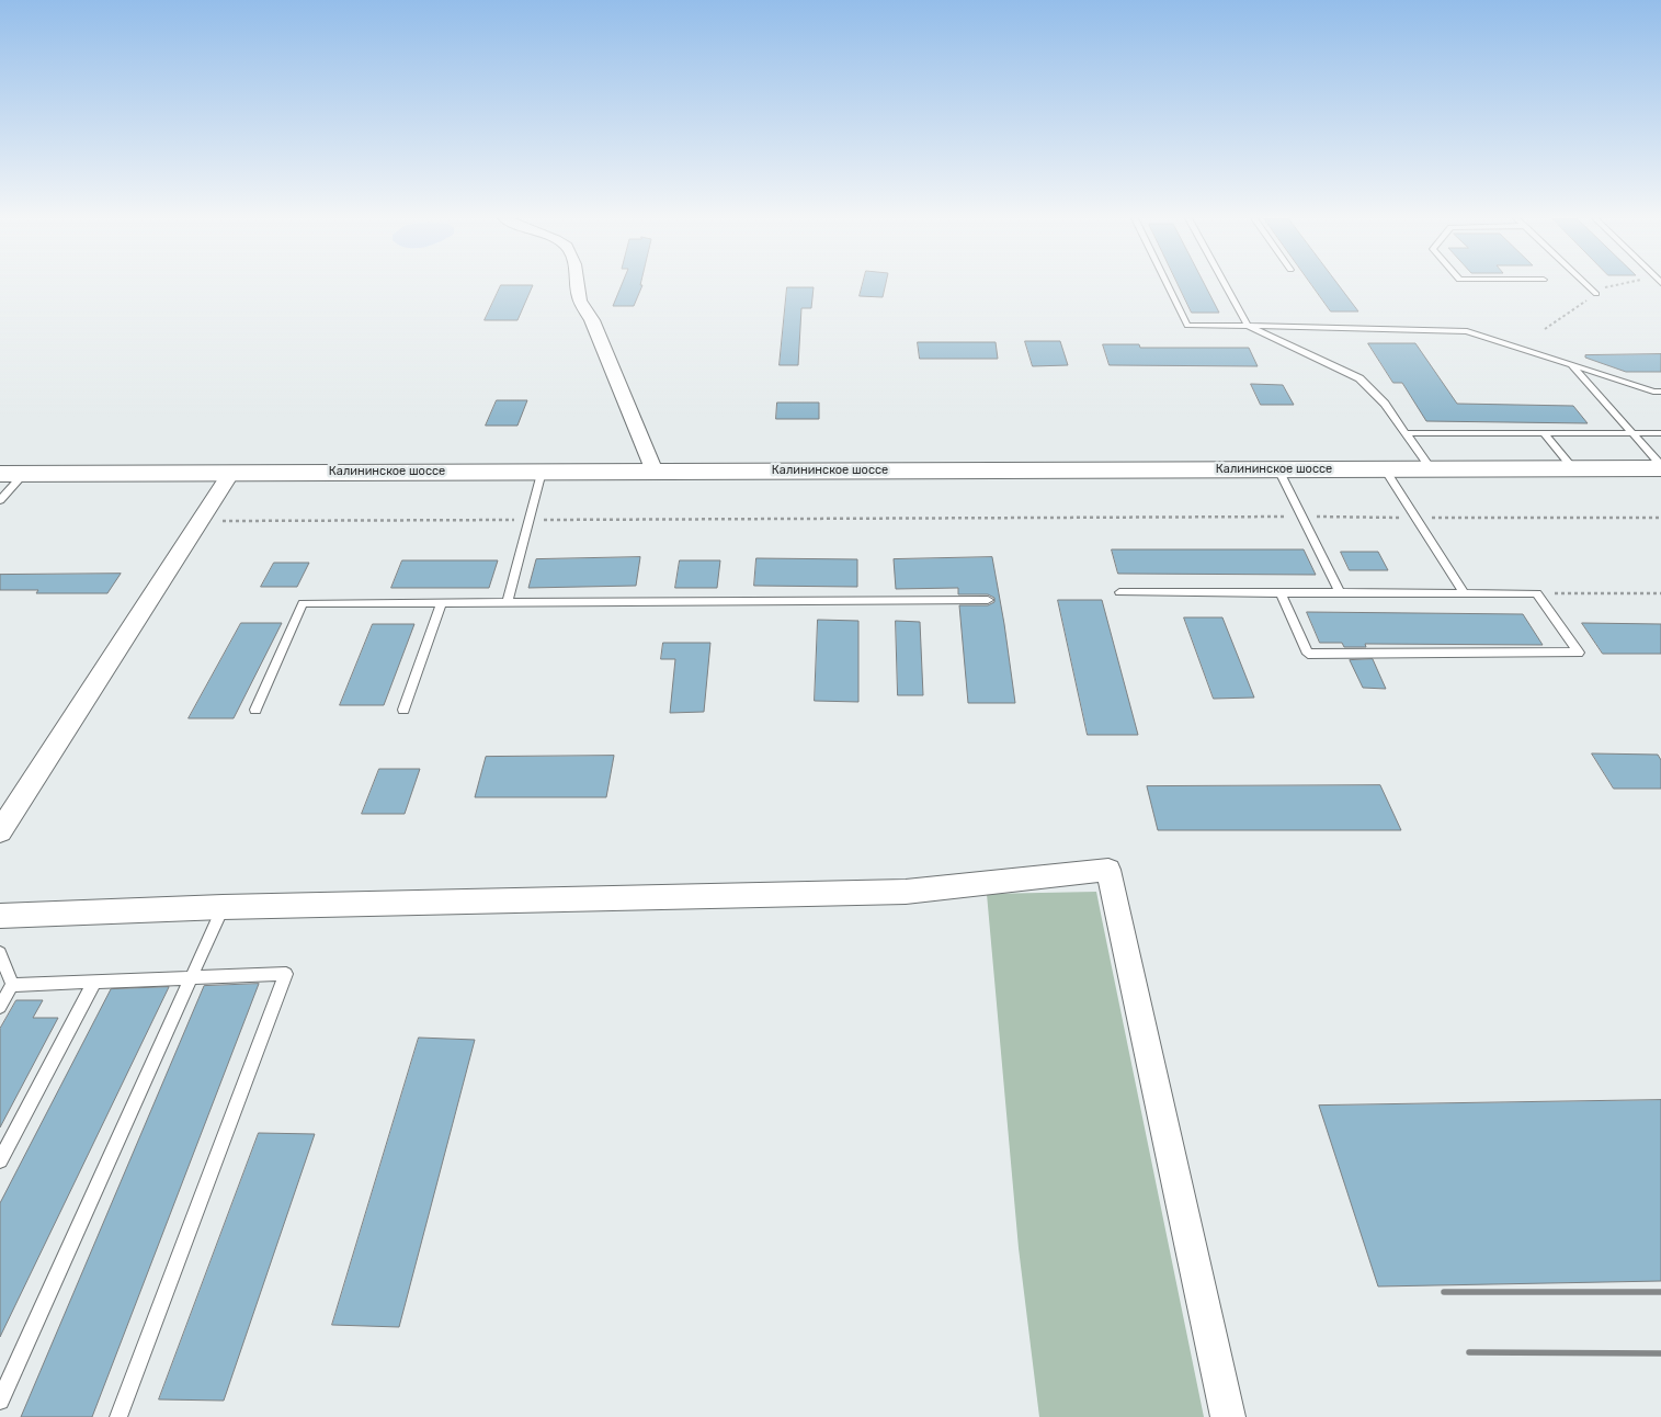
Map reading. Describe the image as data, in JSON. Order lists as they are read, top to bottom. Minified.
{"streets":{"main road":["Калининское шоссе"]}}
